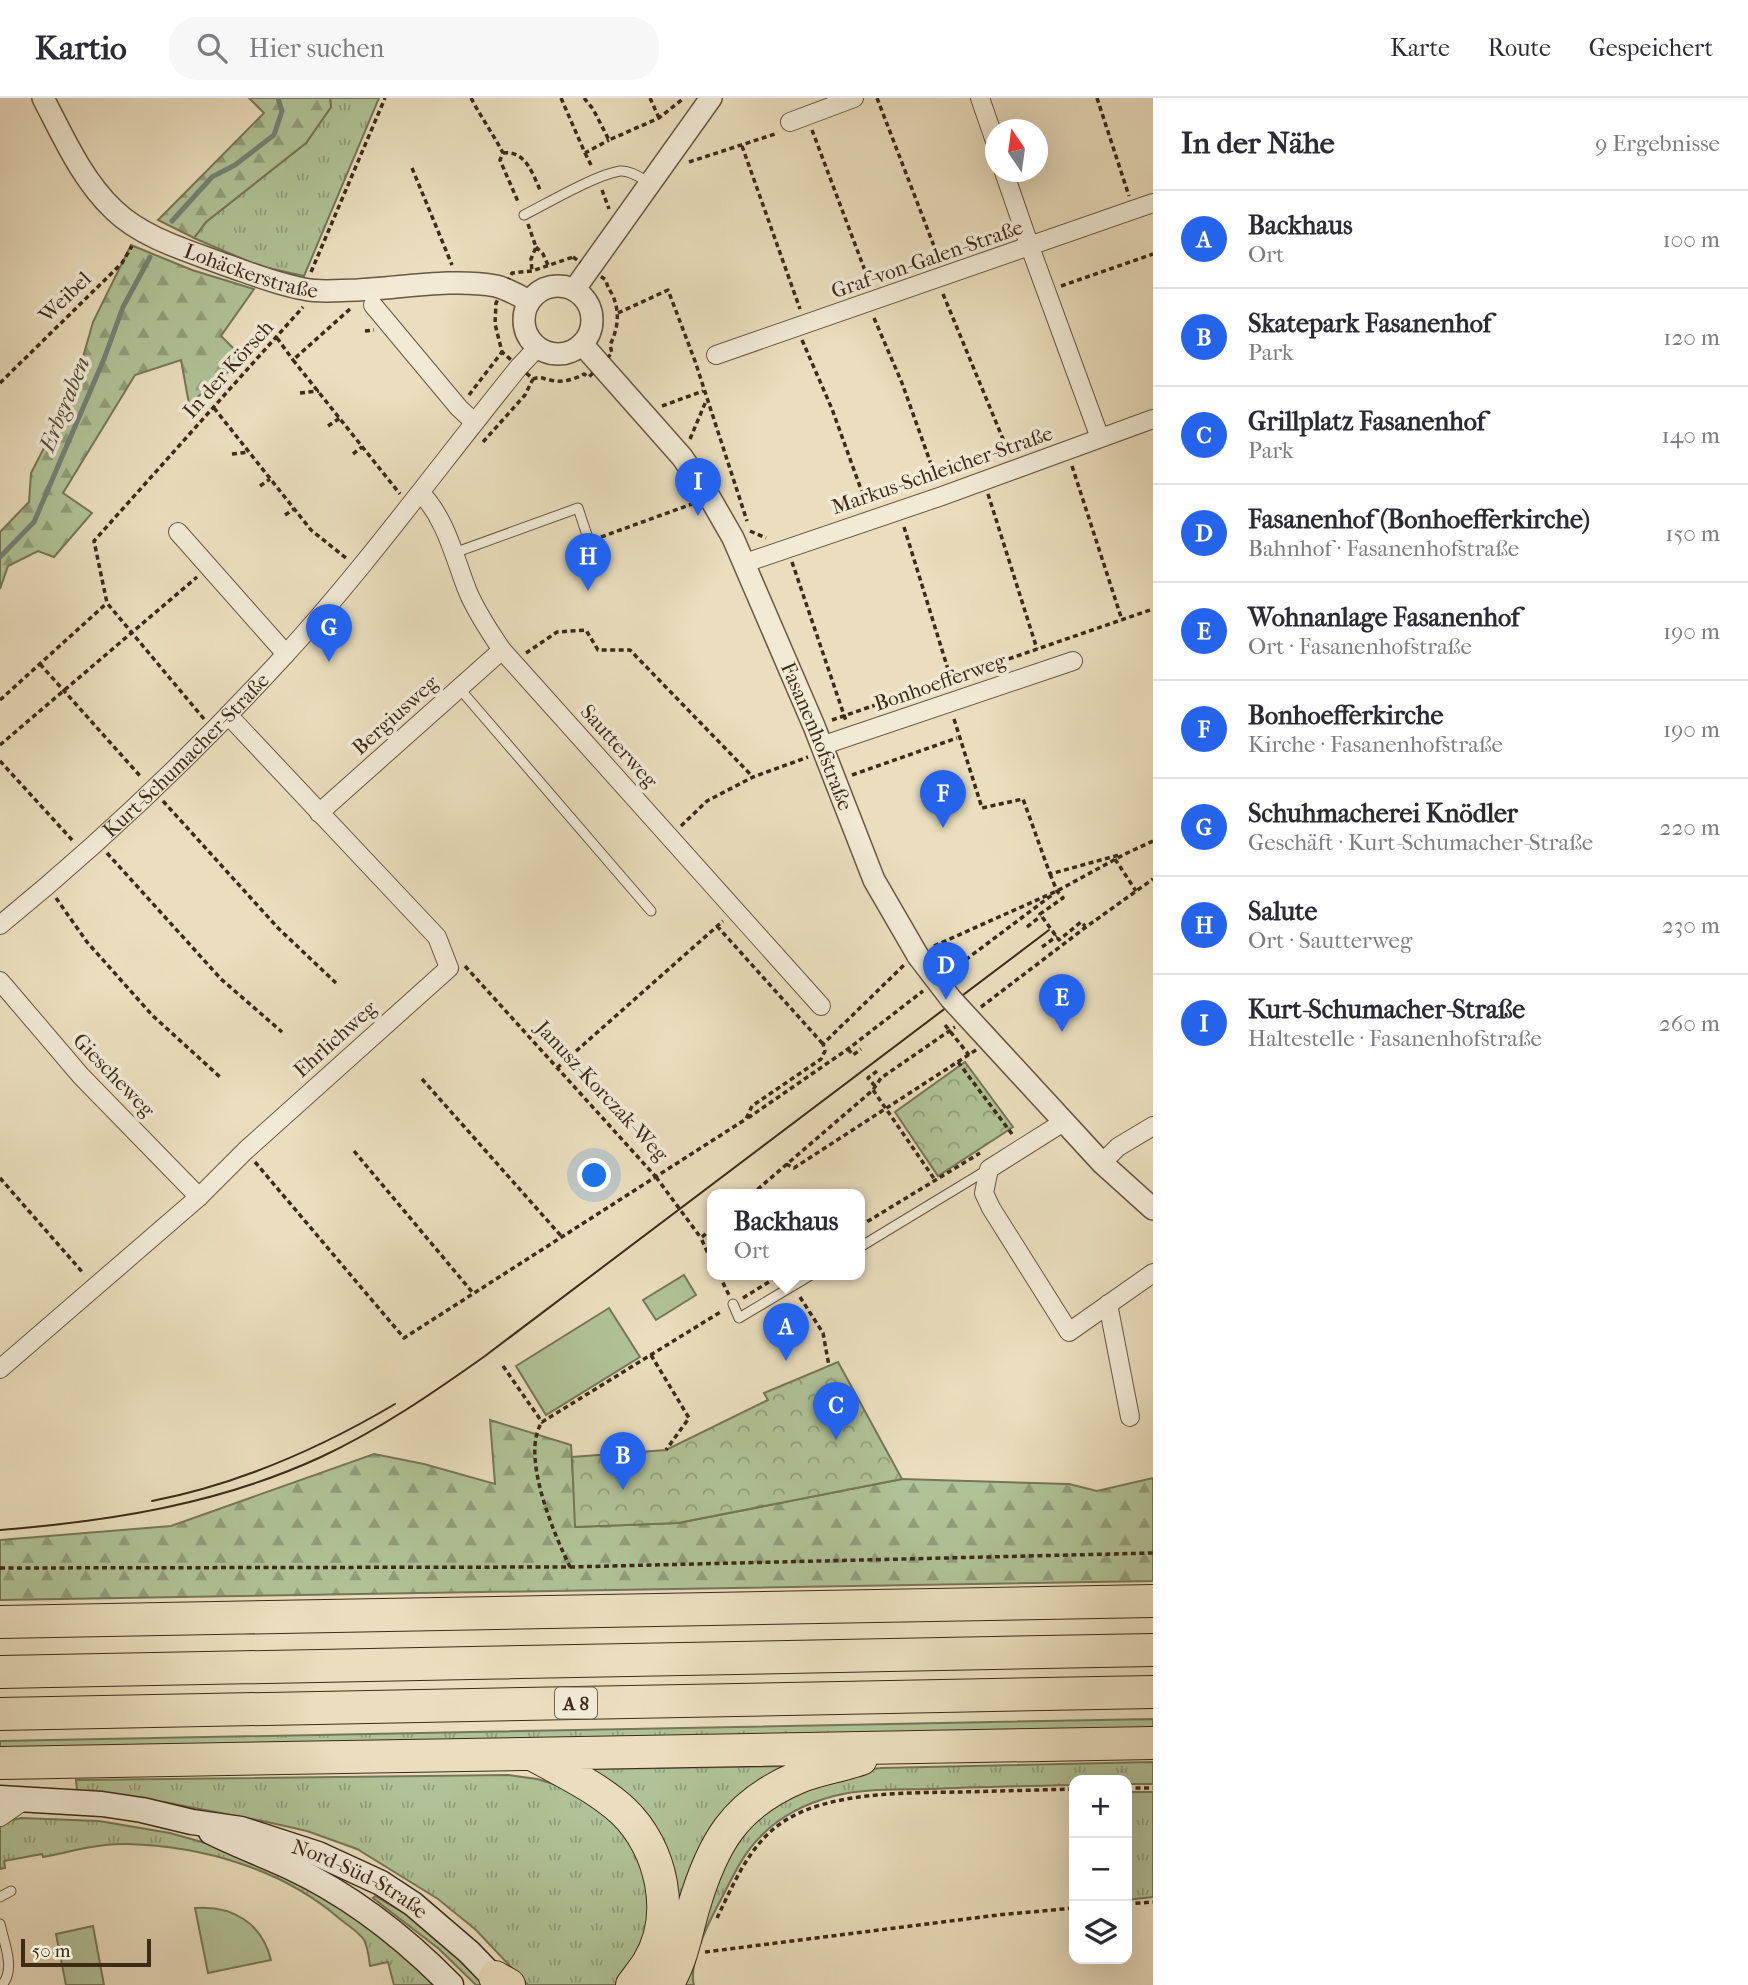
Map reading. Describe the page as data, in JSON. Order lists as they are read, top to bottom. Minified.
{"streets":{"highway":["A 8"],"main road":["Nord-Süd-Straße"],"street":["Graf-von-Galen-Straße","Lohäckerstraße","Markus-Schleicher-Straße","Bonhoefferweg","Bergiusweg","Fasanenhofstraße","Sautterweg","Kurt-Schumacher-Straße","Ehrlichweg","Giescheweg"],"path":["Weibel","In der Körsch","Janusz-Korczak-Weg"]},"crossings":[["Lohäckerstraße","In der Körsch"],["Lohäckerstraße","Fasanenhofstraße"],["Lohäckerstraße","Kurt-Schumacher-Straße"],["Markus-Schleicher-Straße","Fasanenhofstraße"],["Bonhoefferweg","Fasanenhofstraße"],["Bergiusweg","Sautterweg"],["Fasanenhofstraße","Kurt-Schumacher-Straße"],["Fasanenhofstraße","Janusz-Korczak-Weg"],["Sautterweg","Kurt-Schumacher-Straße"],["Ehrlichweg","Giescheweg"],["Ehrlichweg","Janusz-Korczak-Weg"]],"water":["Erbgraben"],"scale_bar":"50 m","north":"top","page":{"header":"Kartio","search":"Hier suchen","nav":["Karte","Route","Gespeichert"],"heading":["In der Nähe","9 Ergebnisse"],"list":[{"mark":"A","name":"Backhaus","note":"Ort","value":"100 m"},{"mark":"B","name":"Skatepark Fasanenhof","note":"Park","value":"120 m"},{"mark":"C","name":"Grillplatz Fasanenhof","note":"Park","value":"140 m"},{"mark":"D","name":"Fasanenhof (Bonhoefferkirche)","note":"Bahnhof · Fasanenhofstraße","value":"150 m"},{"mark":"E","name":"Wohnanlage Fasanenhof","note":"Ort · Fasanenhofstraße","value":"190 m"},{"mark":"F","name":"Bonhoefferkirche","note":"Kirche · Fasanenhofstraße","value":"190 m"},{"mark":"G","name":"Schuhmacherei Knödler","note":"Geschäft · Kurt-Schumacher-Straße","value":"220 m"},{"mark":"H","name":"Salute","note":"Ort · Sautterweg","value":"230 m"},{"mark":"I","name":"Kurt-Schumacher-Straße","note":"Haltestelle · Fasanenhofstraße","value":"260 m"}],"pins":["I","H","G","F","D","E","A","C","B"],"popup":["Backhaus","Ort"],"map_buttons":["+","−"],"scale":"50 m"}}
